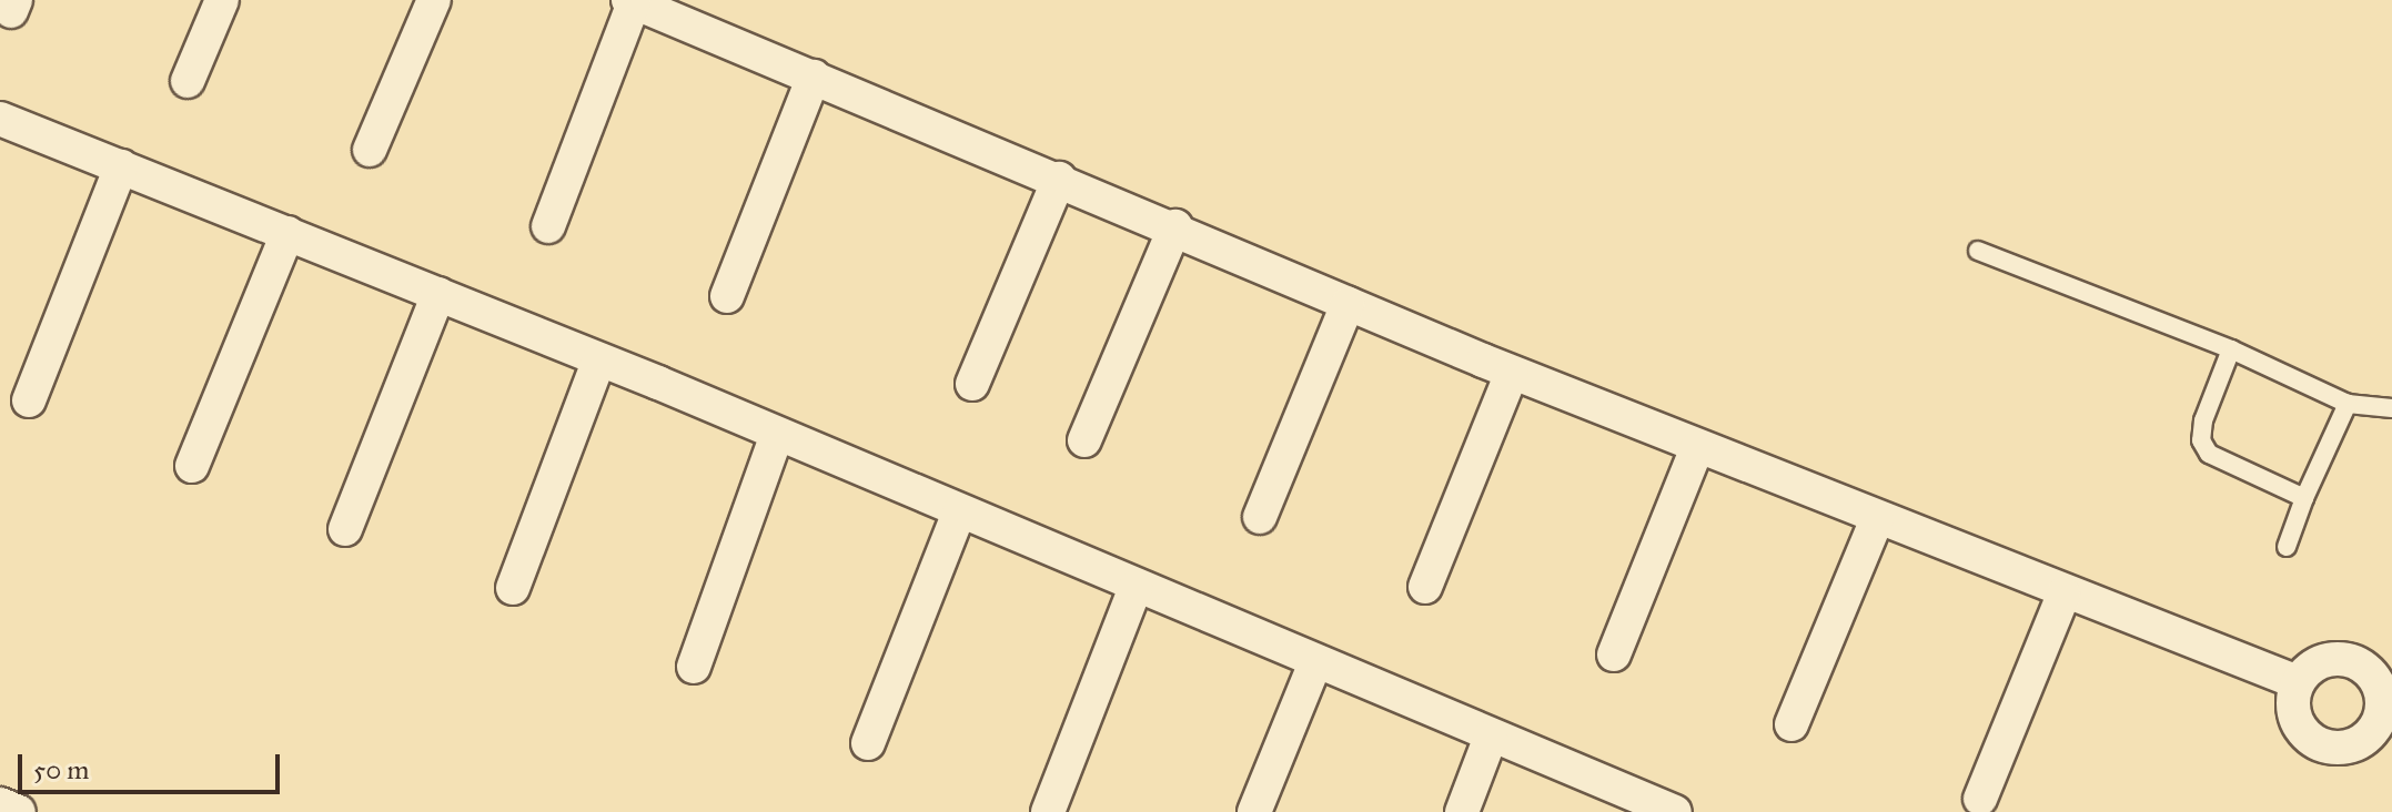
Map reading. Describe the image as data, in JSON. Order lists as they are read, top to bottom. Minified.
{"scale_bar":"50 m"}
